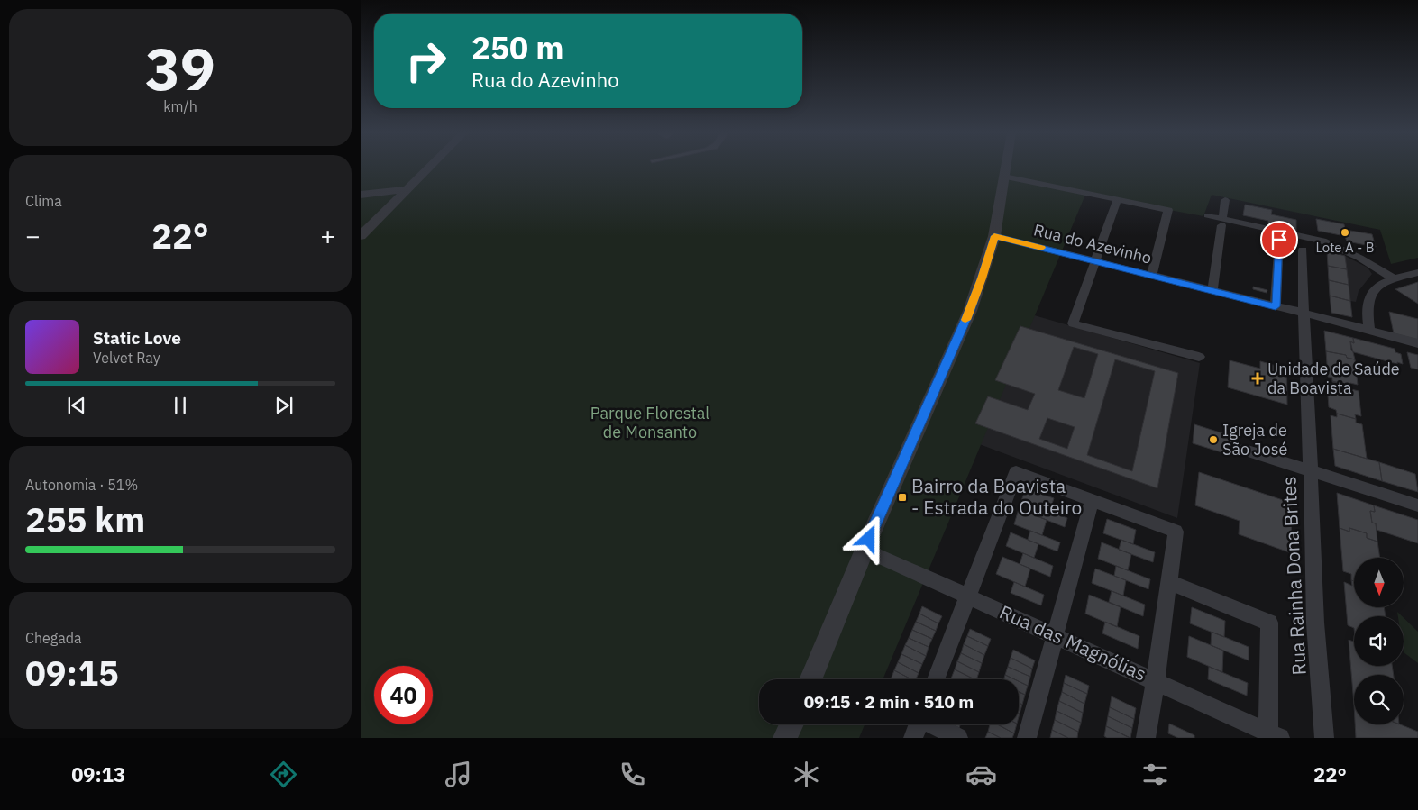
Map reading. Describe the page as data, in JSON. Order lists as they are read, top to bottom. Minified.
{"streets":{"street":["Rua do Azevinho","Rua Rainha Dona Brites","Rua das Magnólias"]},"crossings":[["Rua do Azevinho","Rua Rainha Dona Brites"]],"parks":["Parque Florestal de Monsanto"],"places":{"other":["Lote A - B","Igreja de São José"],"health":["Unidade de Saúde da Boavista"],"transit":["Bairro da Boavista - Estrada do Outeiro"]},"north":"bottom","page":{"tile":[["39","km/h"],"Clima",["Autonomia · 51%","255 km"],["Chegada","09:15"]],"turn":["250 m","Rua do Azevinho"],"heat":["−","22°","+"],"song":["Static Love","Velvet Ray"],"limit":"40","trip":"09:15 · 2 min · 510 m","tabs":["09:13","22°"]}}
